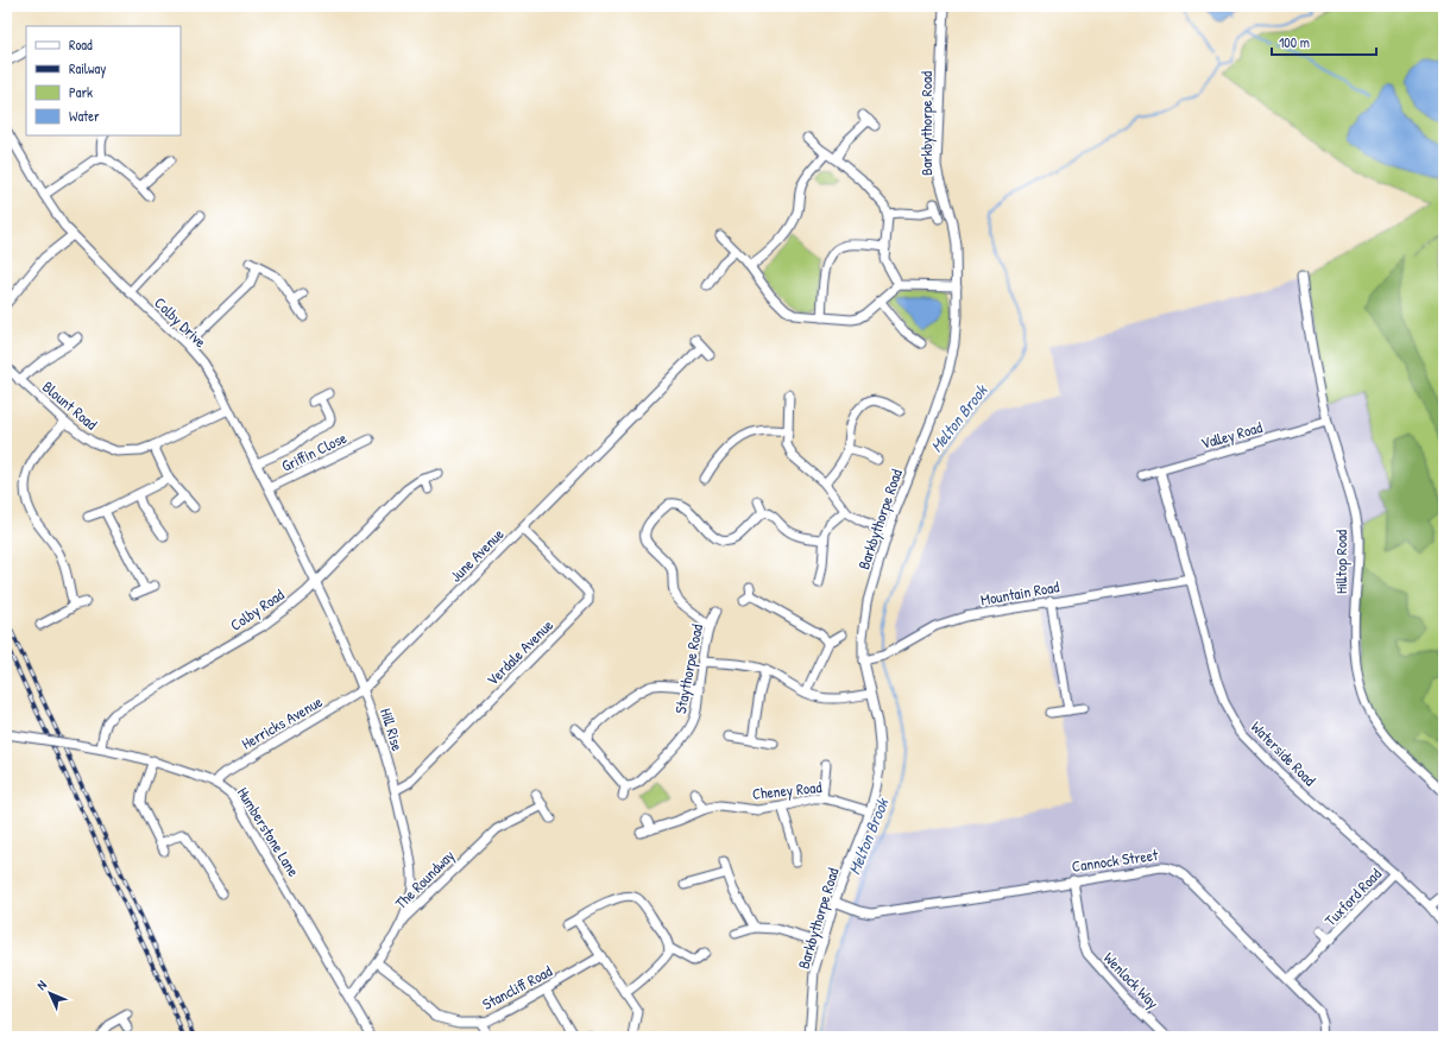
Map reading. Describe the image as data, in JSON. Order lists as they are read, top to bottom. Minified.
{"streets":{"street":["Barkbythorpe Road","Colby Drive","Blount Road","Valley Road","Griffin Close","June Avenue","Hilltop Road","Mountain Road","Colby Road","Verdale Avenue","Staythorpe Road","Herricks Avenue","Hill Rise","Waterside Road","Cheney Road","Humberstone Lane","Cannock Street","The Roundway","Tuxford Road","Wenlock Way","Stancliff Road"]},"crossings":[["Barkbythorpe Road","Mountain Road"],["Barkbythorpe Road","Cheney Road"],["Barkbythorpe Road","Cannock Street"],["Colby Drive","Blount Road"],["Colby Drive","Griffin Close"],["Colby Drive","Hill Rise"],["Valley Road","Hilltop Road"],["Valley Road","Waterside Road"],["June Avenue","Verdale Avenue"],["June Avenue","Herricks Avenue"],["June Avenue","Hill Rise"],["Mountain Road","Waterside Road"],["Colby Road","Hill Rise"],["Colby Road","Humberstone Lane"],["Verdale Avenue","Hill Rise"],["Herricks Avenue","Hill Rise"],["Herricks Avenue","Humberstone Lane"],["Hill Rise","The Roundway"],["Waterside Road","Tuxford Road"],["Humberstone Lane","The Roundway"],["Cannock Street","Tuxford Road"],["Cannock Street","Wenlock Way"],["The Roundway","Stancliff Road"]],"water":["Melton Brook"],"legend":["Road","Railway","Park","Water"],"scale_bar":"100 m","north":"top left"}
